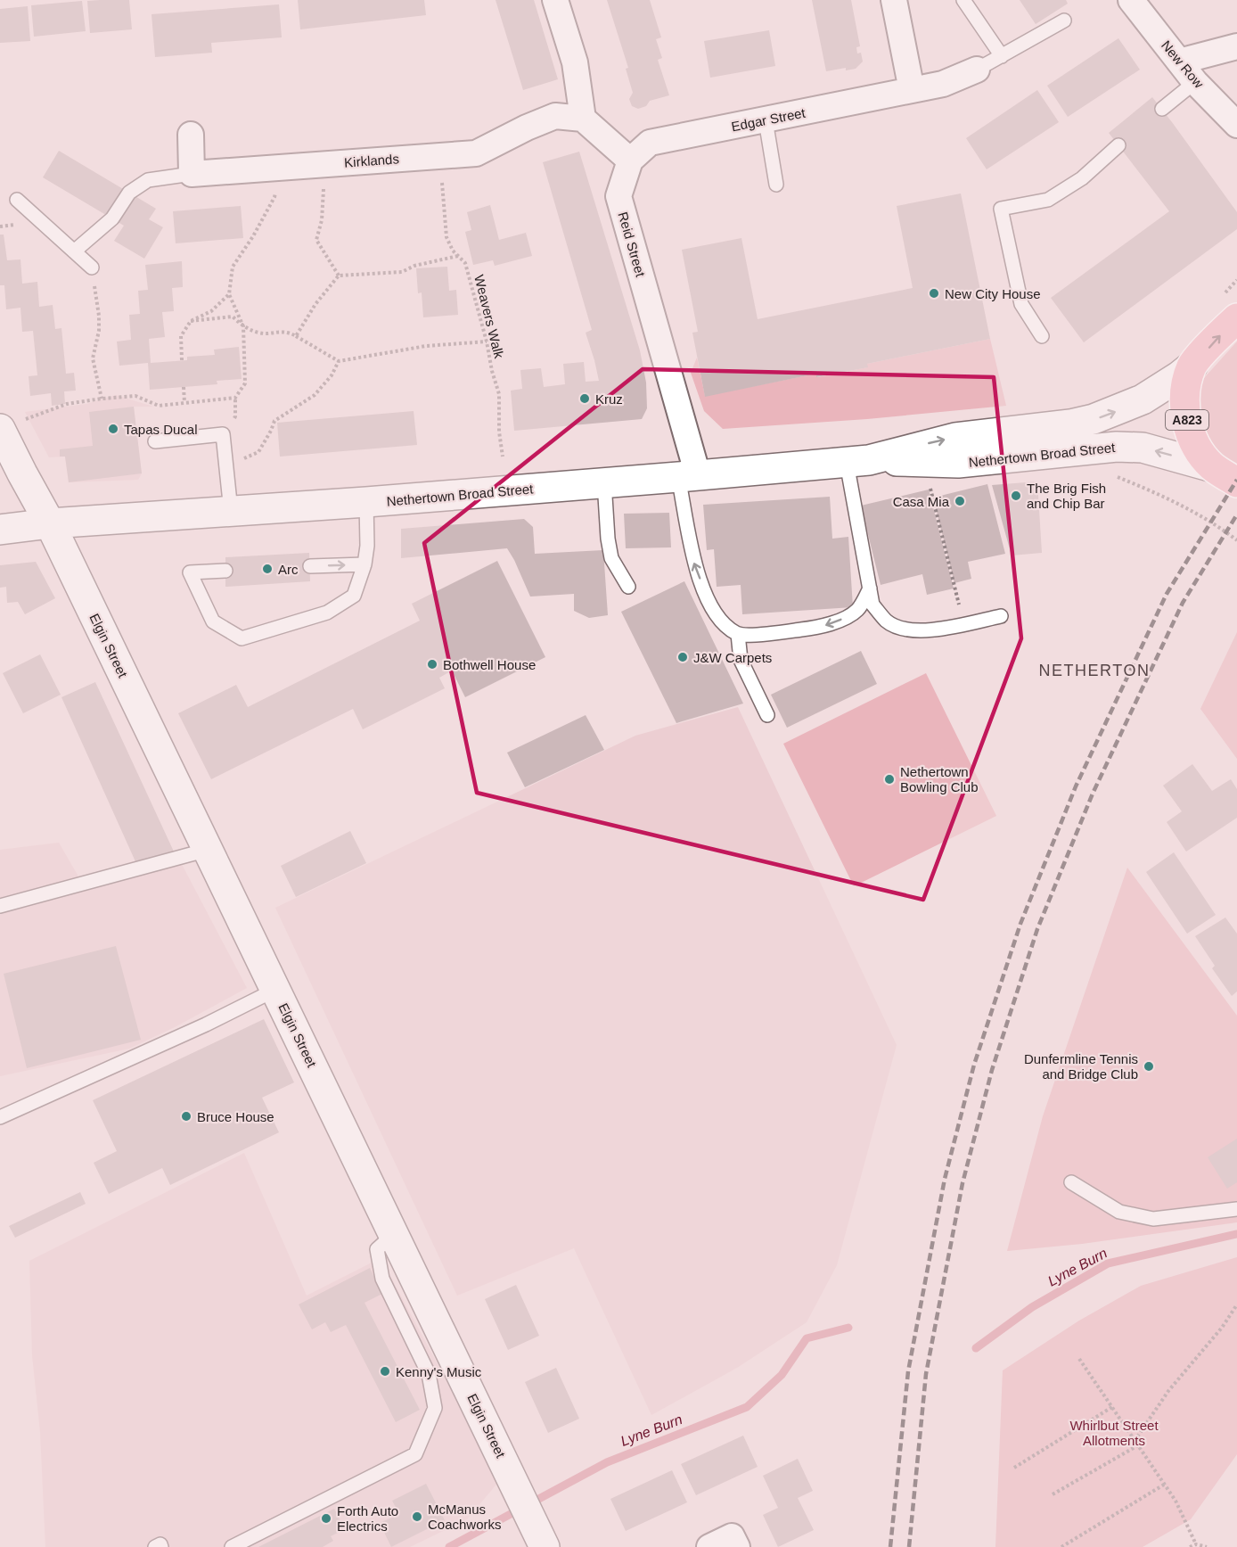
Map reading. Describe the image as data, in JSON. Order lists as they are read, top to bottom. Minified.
{"streets":{"main road":["A823","Nethertown Broad Street","Elgin Street"],"street":["New Row","Edgar Street","Kirklands","Reid Street"],"path":["Weavers Walk"]},"crossings":[["Edgar Street","Reid Street"],["Kirklands","Weavers Walk"],["Reid Street","Nethertown Broad Street"],["A823","Nethertown Broad Street"],["Nethertown Broad Street","Elgin Street"]],"districts":["NETHERTON"],"water":["Lyne Burn"],"parks":["Whirlbut Street Allotments"],"places":["New City House","Kruz","Tapas Ducal","The Brig Fish and Chip Bar","Casa Mia","Arc","J&W Carpets","Bothwell House","Nethertown Bowling Club","Dunfermline Tennis and Bridge Club","Bruce House","Kenny's Music","McManus Coachworks","Forth Auto Electrics"]}
